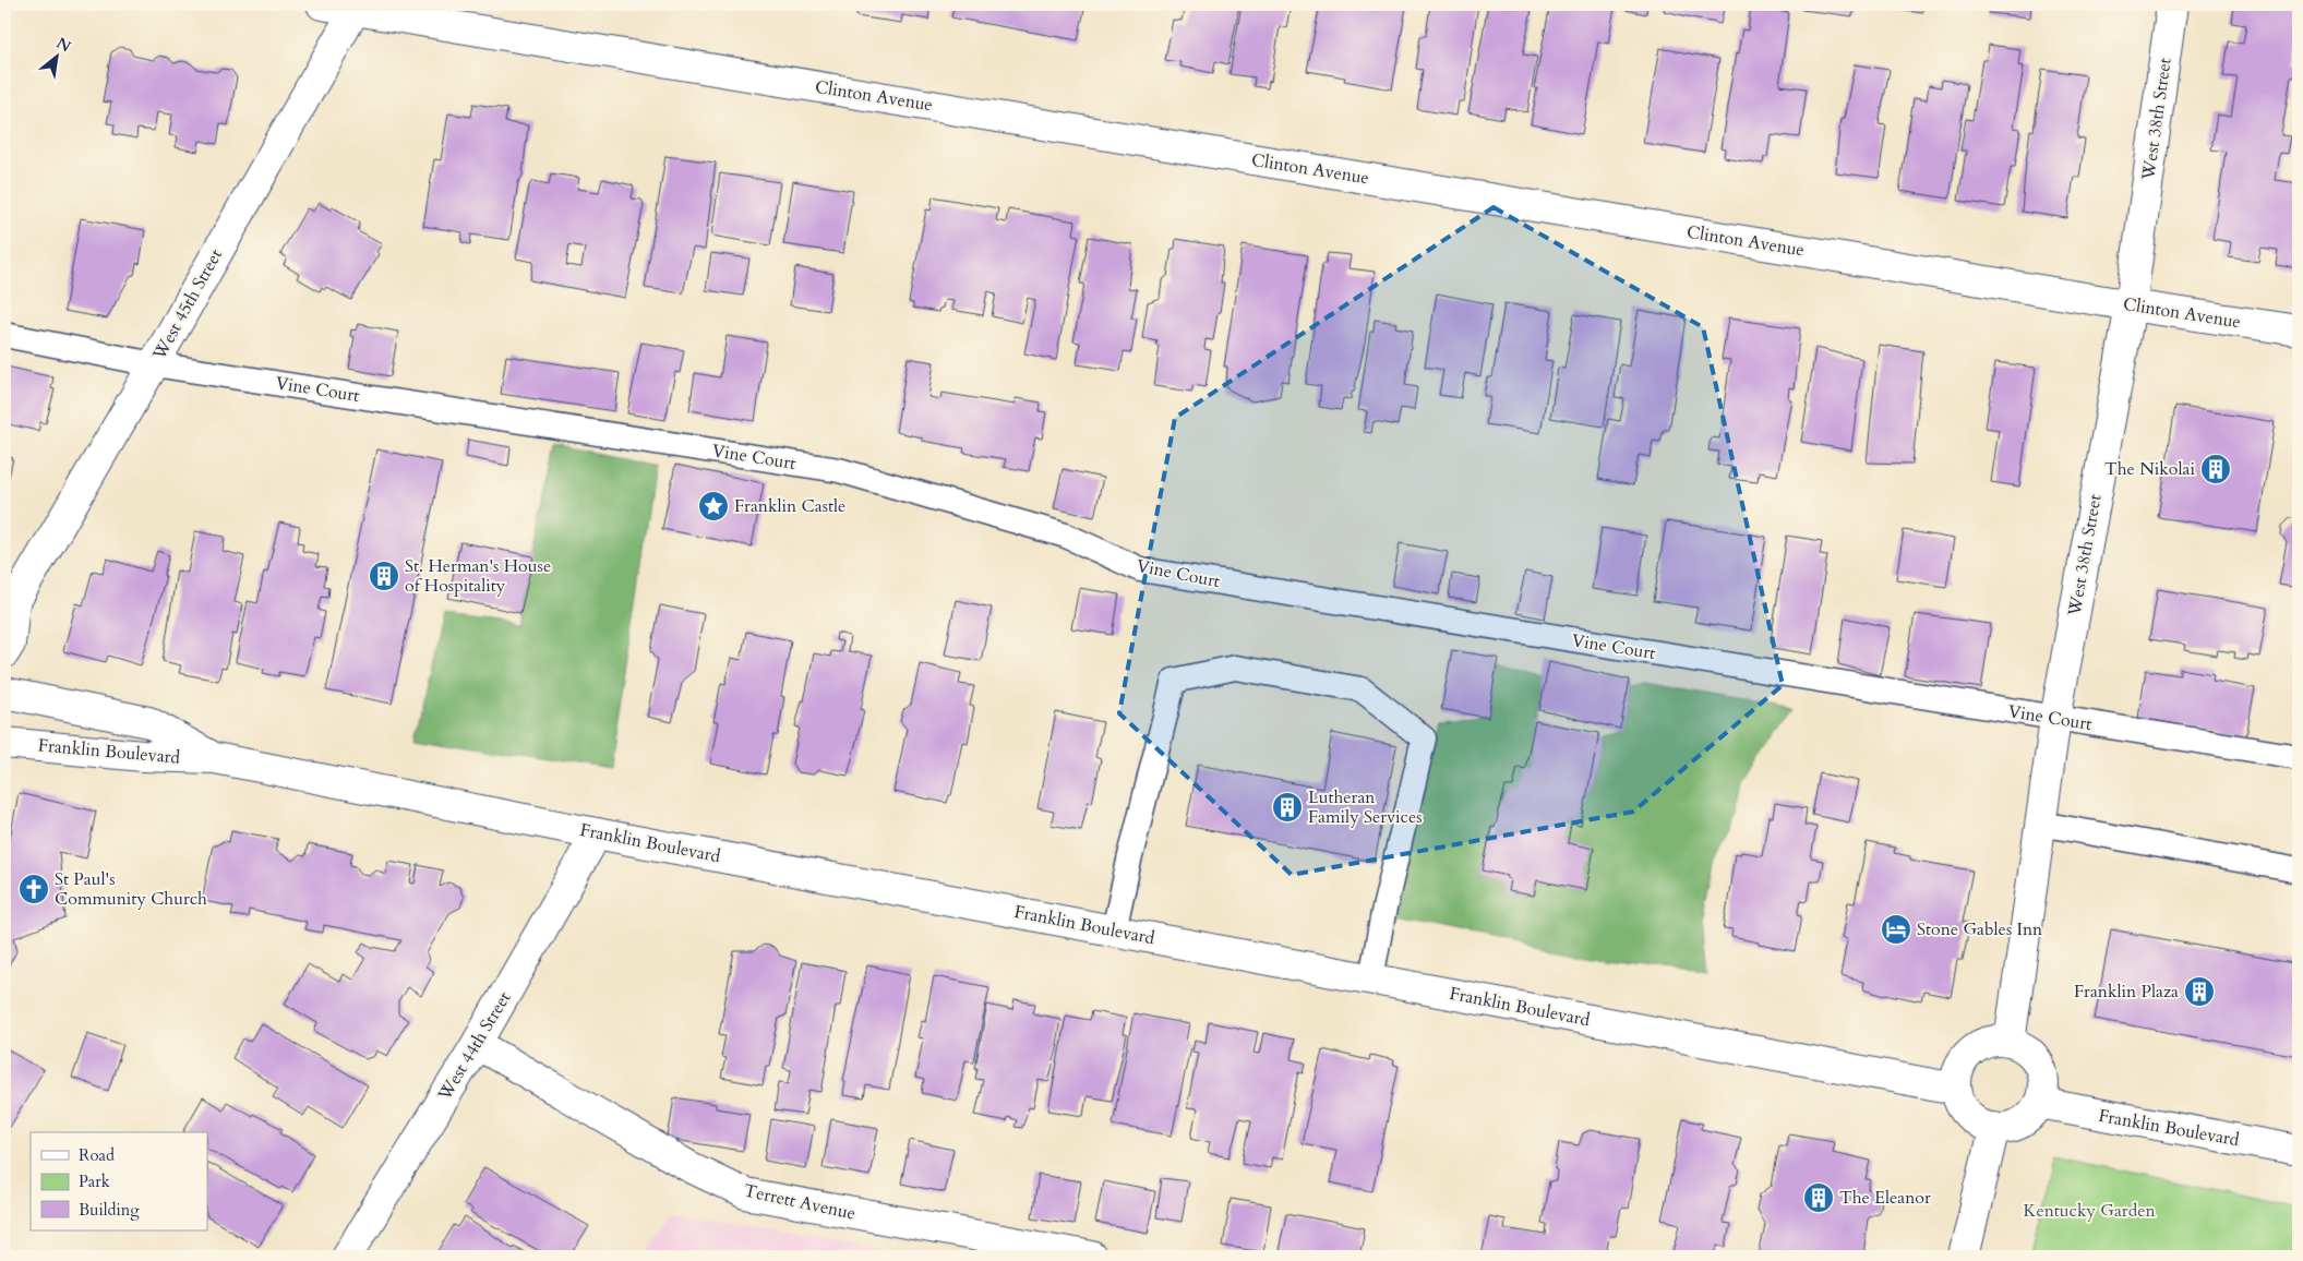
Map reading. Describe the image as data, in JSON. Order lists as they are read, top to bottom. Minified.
{"streets":{"street":["Clinton Avenue","West 38th Street","West 45th Street","Franklin Boulevard","West 44th Street","Terrett Avenue"],"lane":["Vine Court"]},"crossings":[["Clinton Avenue","West 38th Street"],["Clinton Avenue","West 45th Street"],["West 38th Street","Vine Court"],["West 38th Street","Franklin Boulevard"],["West 45th Street","Vine Court"],["Franklin Boulevard","West 44th Street"],["West 44th Street","Terrett Avenue"]],"parks":["Kentucky Garden"],"places":{"building":["The Nikolai","St. Herman's House of Hospitality","Lutheran Family Services","Franklin Plaza","The Eleanor"],"place":["Franklin Castle"],"church":["St Paul's Community Church"],"hotel":["Stone Gables Inn"]},"legend":["Road","Park","Building"],"north":"top right"}
